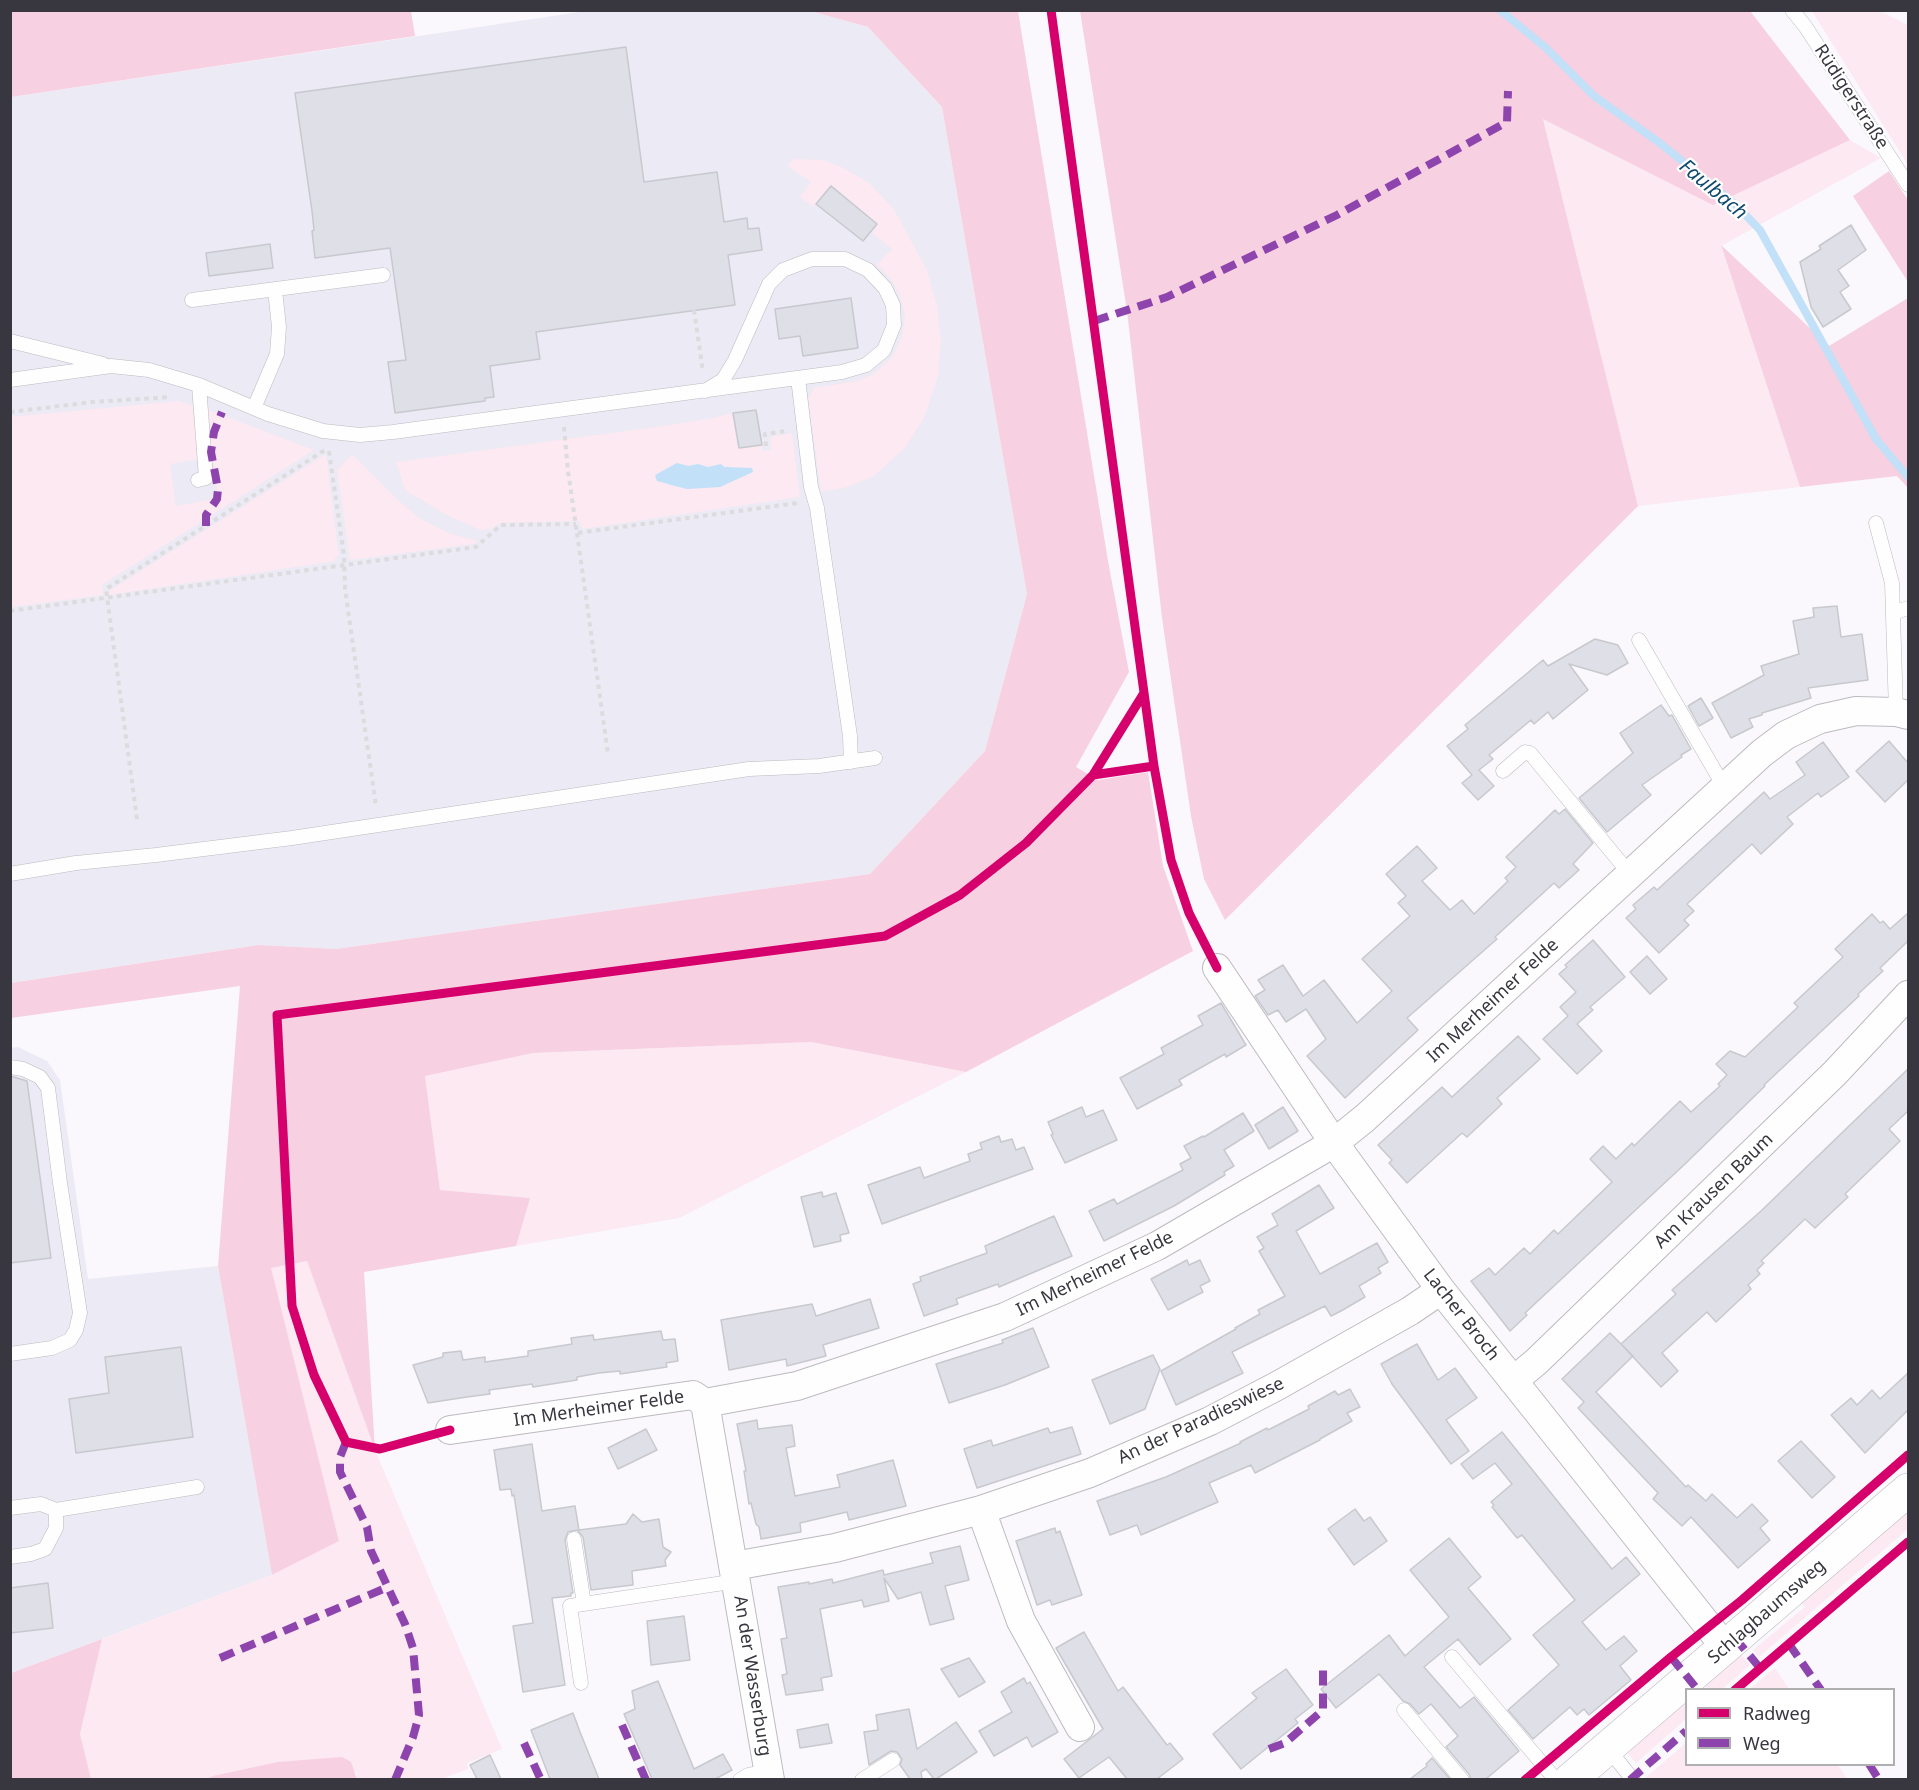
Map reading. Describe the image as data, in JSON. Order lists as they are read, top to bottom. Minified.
{"streets":{"main road":["Schlagbaumsweg"],"street":["Im Merheimer Felde","Am Krausen Baum","Lacher Broch","An der Paradieswiese","An der Wasserburg"],"lane":["Rüdigerstraße"]},"crossings":[["Im Merheimer Felde","Lacher Broch"],["Im Merheimer Felde","An der Wasserburg"],["Am Krausen Baum","Lacher Broch"],["Lacher Broch","An der Paradieswiese"],["Lacher Broch","Schlagbaumsweg"],["An der Paradieswiese","An der Wasserburg"]],"water":["Faulbach"],"legend":["Radweg","Weg"]}
